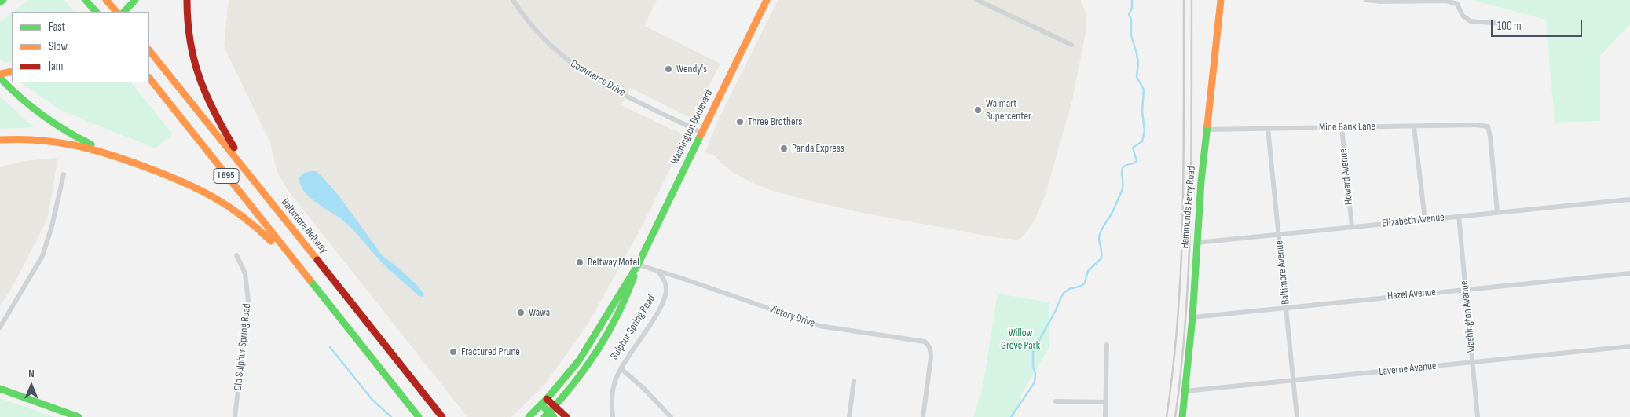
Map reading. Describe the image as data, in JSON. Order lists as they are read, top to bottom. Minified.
{"streets":{"main road":["Washington Boulevard","I 695","Hammonds Ferry Road","Baltimore Beltway"],"street":["Commerce Drive","Mine Bank Lane","Howard Avenue","Elizabeth Avenue","Baltimore Avenue","Hazel Avenue","Victory Drive","Washington Avenue","Sulphur Spring Road","Old Sulphur Spring Road","Laverne Avenue"]},"crossings":[["Commerce Drive","Washington Boulevard"],["Mine Bank Lane","Howard Avenue"],["Mine Bank Lane","Hammonds Ferry Road"],["Mine Bank Lane","Elizabeth Avenue"],["Mine Bank Lane","Baltimore Avenue"],["Howard Avenue","Elizabeth Avenue"],["Hammonds Ferry Road","Elizabeth Avenue"],["Hammonds Ferry Road","Hazel Avenue"],["Hammonds Ferry Road","Laverne Avenue"],["Elizabeth Avenue","Baltimore Avenue"],["Elizabeth Avenue","Washington Avenue"],["Baltimore Avenue","Hazel Avenue"],["Baltimore Avenue","Laverne Avenue"],["Hazel Avenue","Washington Avenue"],["Victory Drive","Sulphur Spring Road"],["Washington Avenue","Laverne Avenue"]],"parks":["Willow Grove Park"],"places":["Wendy's","Walmart Supercenter","Three Brothers","Panda Express","Beltway Motel","Wawa","Fractured Prune"],"legend":["Fast","Slow","Jam"],"scale_bar":"100 m","north":"top"}
